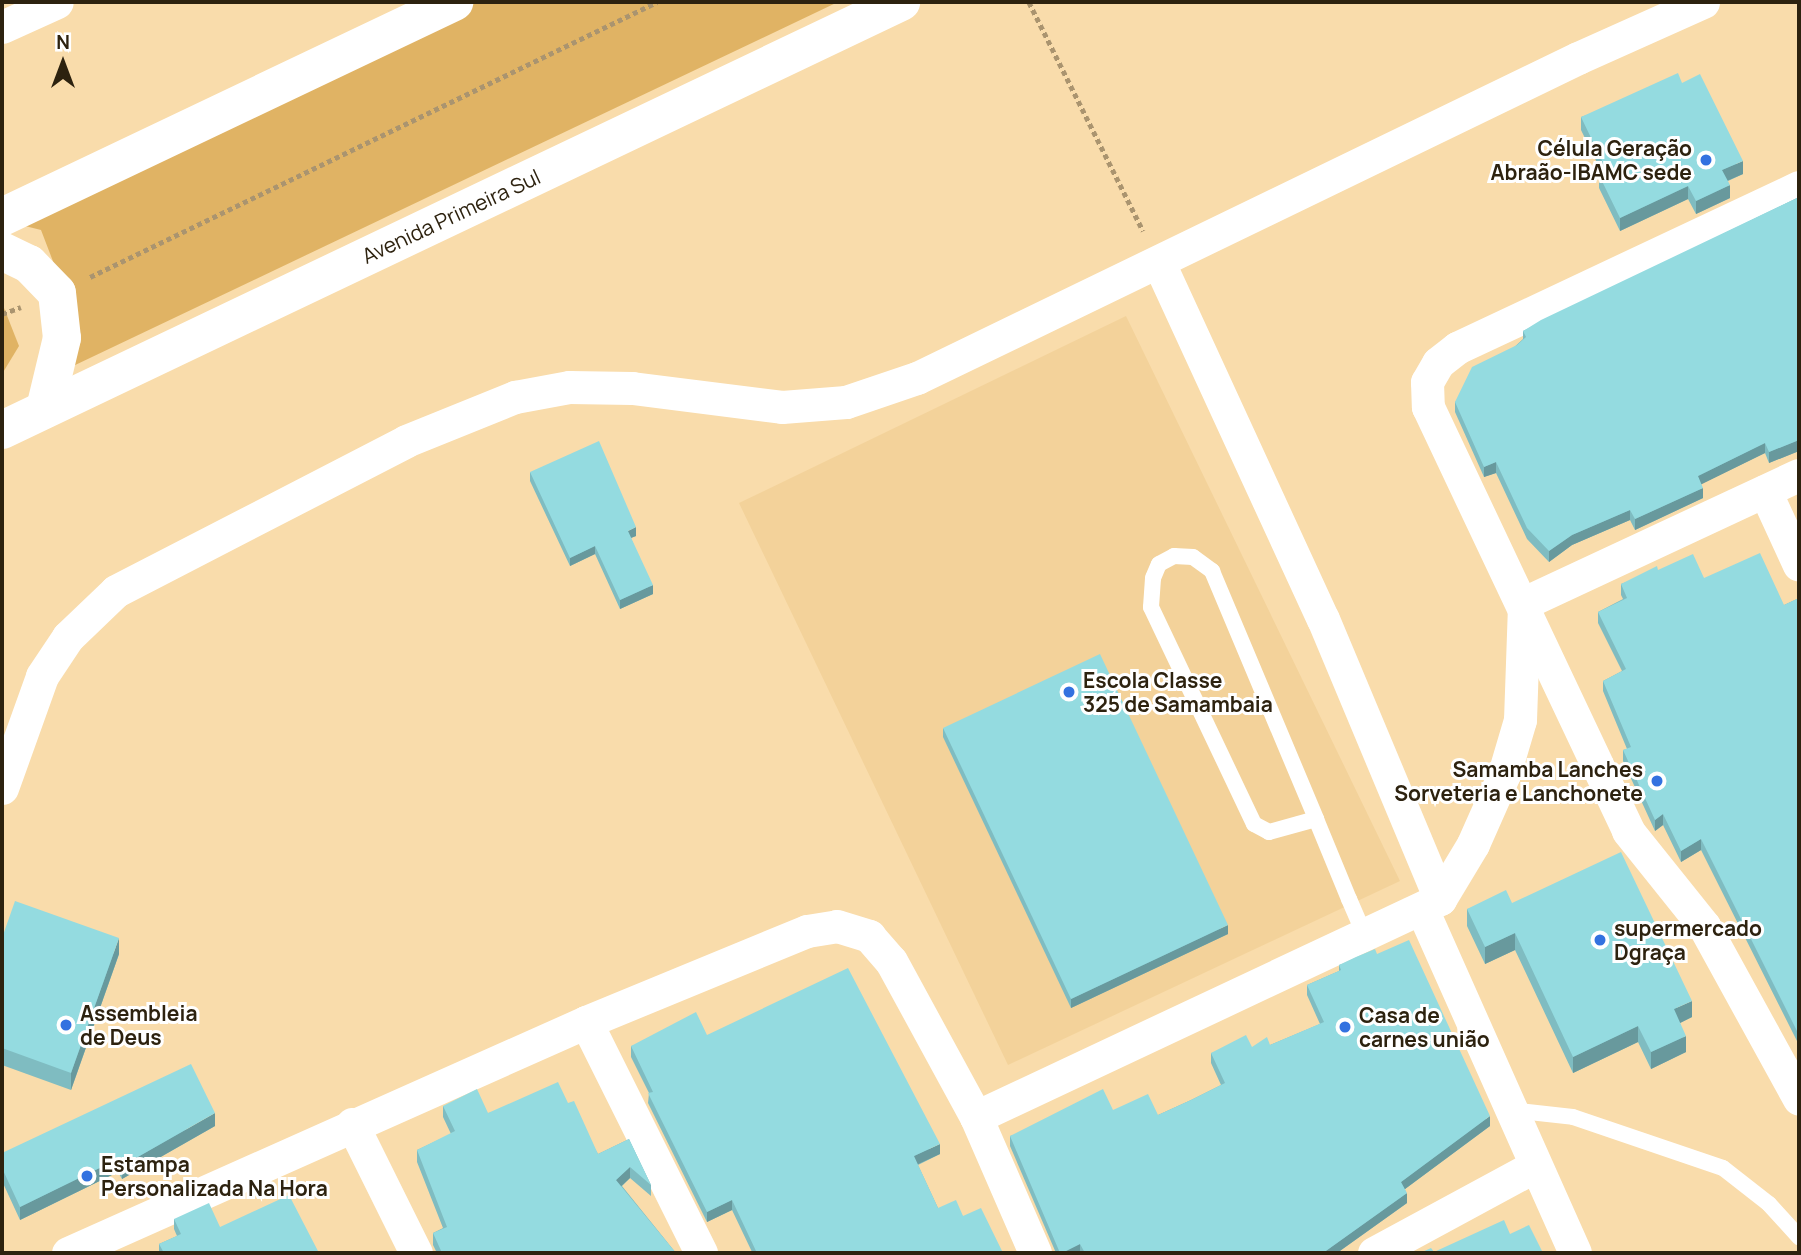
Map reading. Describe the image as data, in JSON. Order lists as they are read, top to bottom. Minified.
{"streets":{"street":["Avenida Primeira Sul"]},"places":["Célula Geração Abraão-IBAMC sede","Escola Classe 325 de Samambaia","Samamba Lanches Sorveteria e Lanchonete","supermercado Dgraça","Assembleia de Deus","Casa de carnes união","Estampa Personalizada Na Hora"],"north":"top"}
